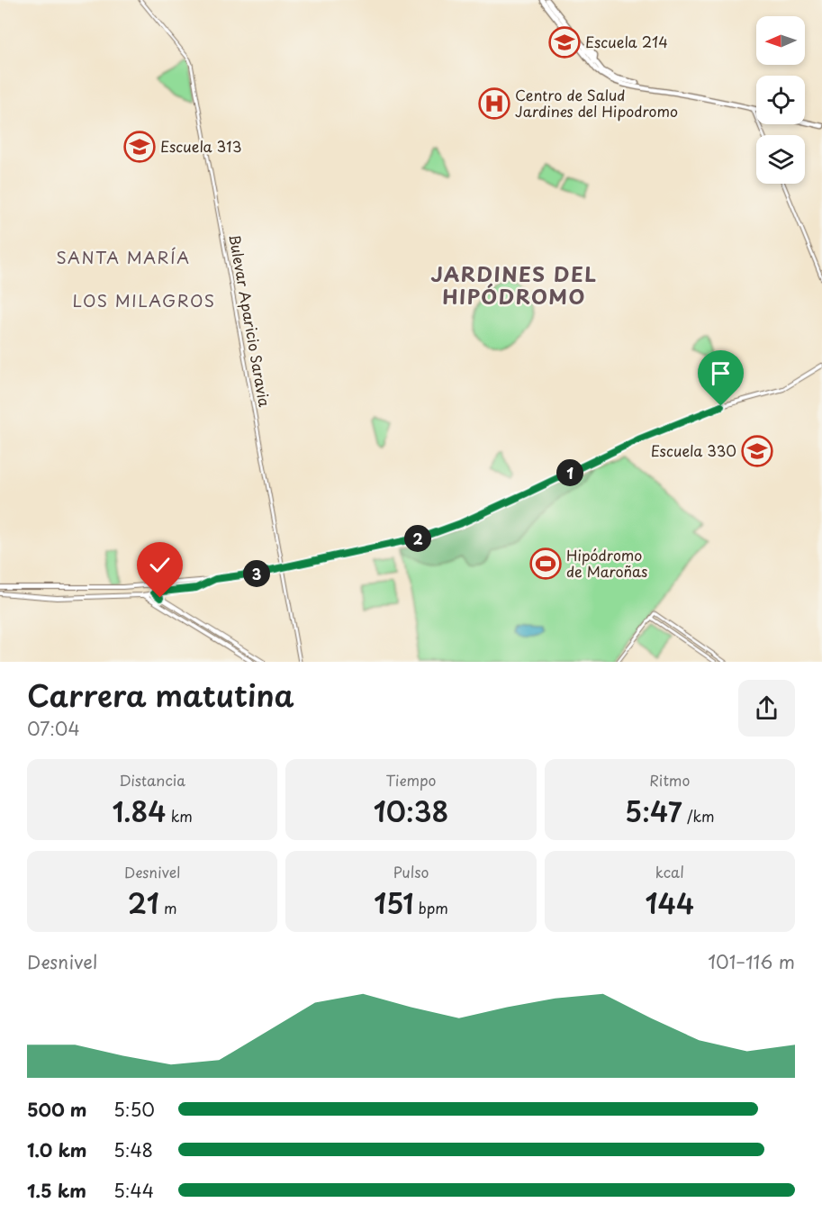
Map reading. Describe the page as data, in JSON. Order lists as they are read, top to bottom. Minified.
{"streets":{"street":["Bulevar Aparicio Saravia"]},"districts":["SANTA MARÍA","JARDINES DEL HIPÓDROMO","LOS MILAGROS"],"places":{"school or university":["Escuela 214","Escuela 313","Escuela 330"],"hospital":["Centro de Salud Jardines del Hipodromo"],"sports":["Hipódromo de Maroñas"]},"north":"left","page":{"pins":["1","2","3"],"heading":["Carrera matutina","07:04"],"stats":[["Distancia","1.84 km"],["Tiempo","10:38"],["Ritmo","5:47 /km"],["Desnivel","21 m"],["Pulso","151 bpm"],["kcal","144"]],"chart":["Desnivel","101–116 m"],"list":[{"name":"500 m","note":"5:50"},{"name":"1.0 km","note":"5:48"},{"name":"1.5 km","note":"5:44"}]}}
